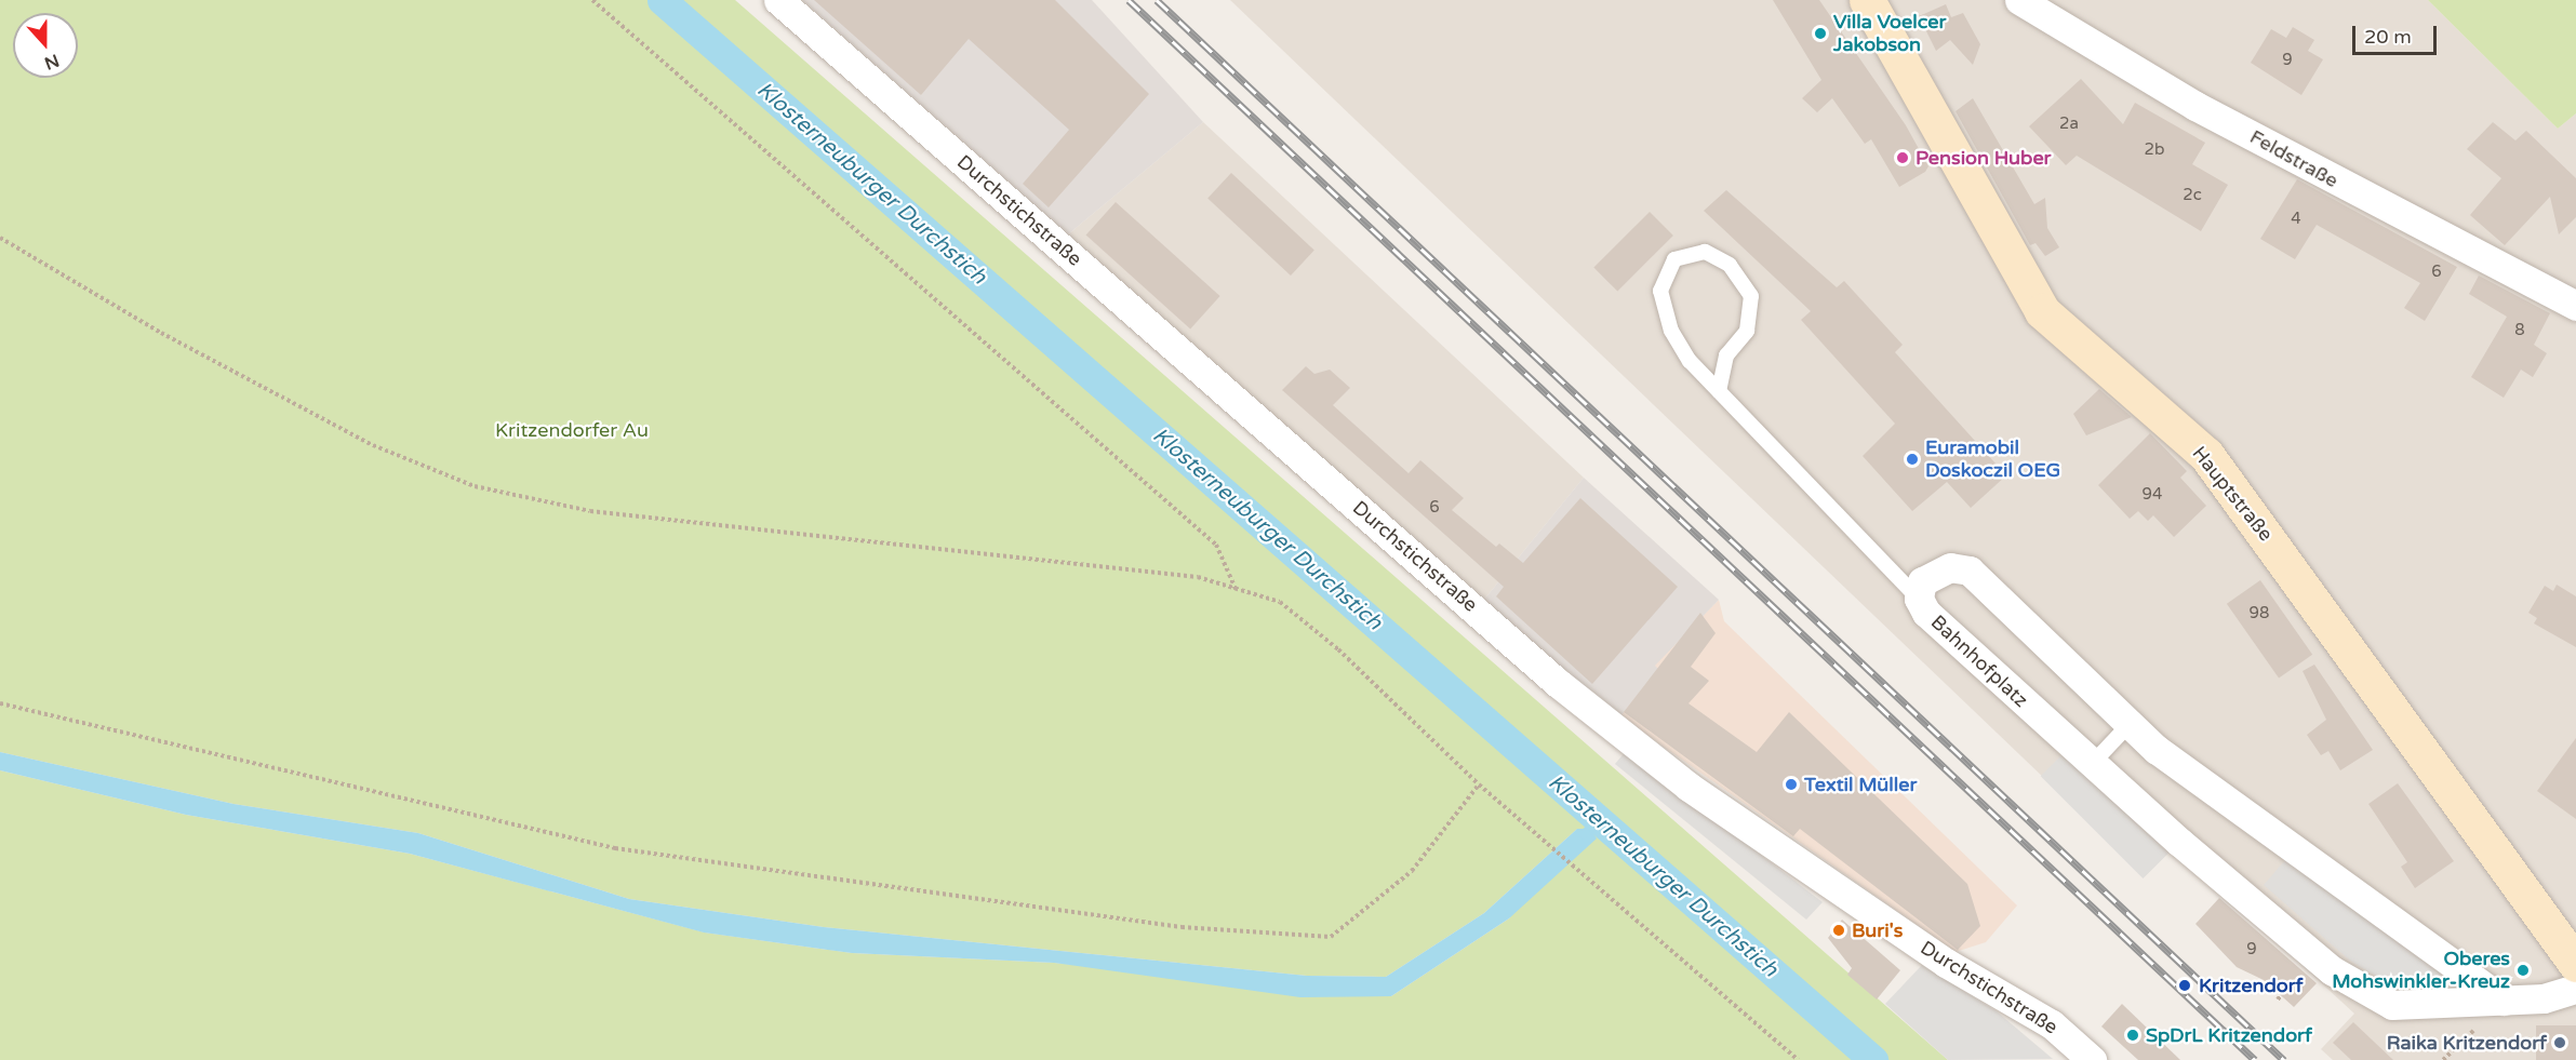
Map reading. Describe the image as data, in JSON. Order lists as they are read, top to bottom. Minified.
{"streets":{"main road":["Hauptstraße"],"street":["Feldstraße","Durchstichstraße","Bahnhofplatz"]},"water":["Klosterneuburger Durchstich"],"parks":["Kritzendorfer Au"],"places":["Villa Voelcer Jakobson","Pension Huber","Euramobil Doskoczil OEG","Textil Müller","Buri's","Oberes Mohswinkler-Kreuz","Kritzendorf","SpDrL Kritzendorf","Raika Kritzendorf"],"house_numbers":["9","2a","2b","2c","4","6","8","94","6","98","9"],"scale_bar":"20 m","north":"bottom"}
